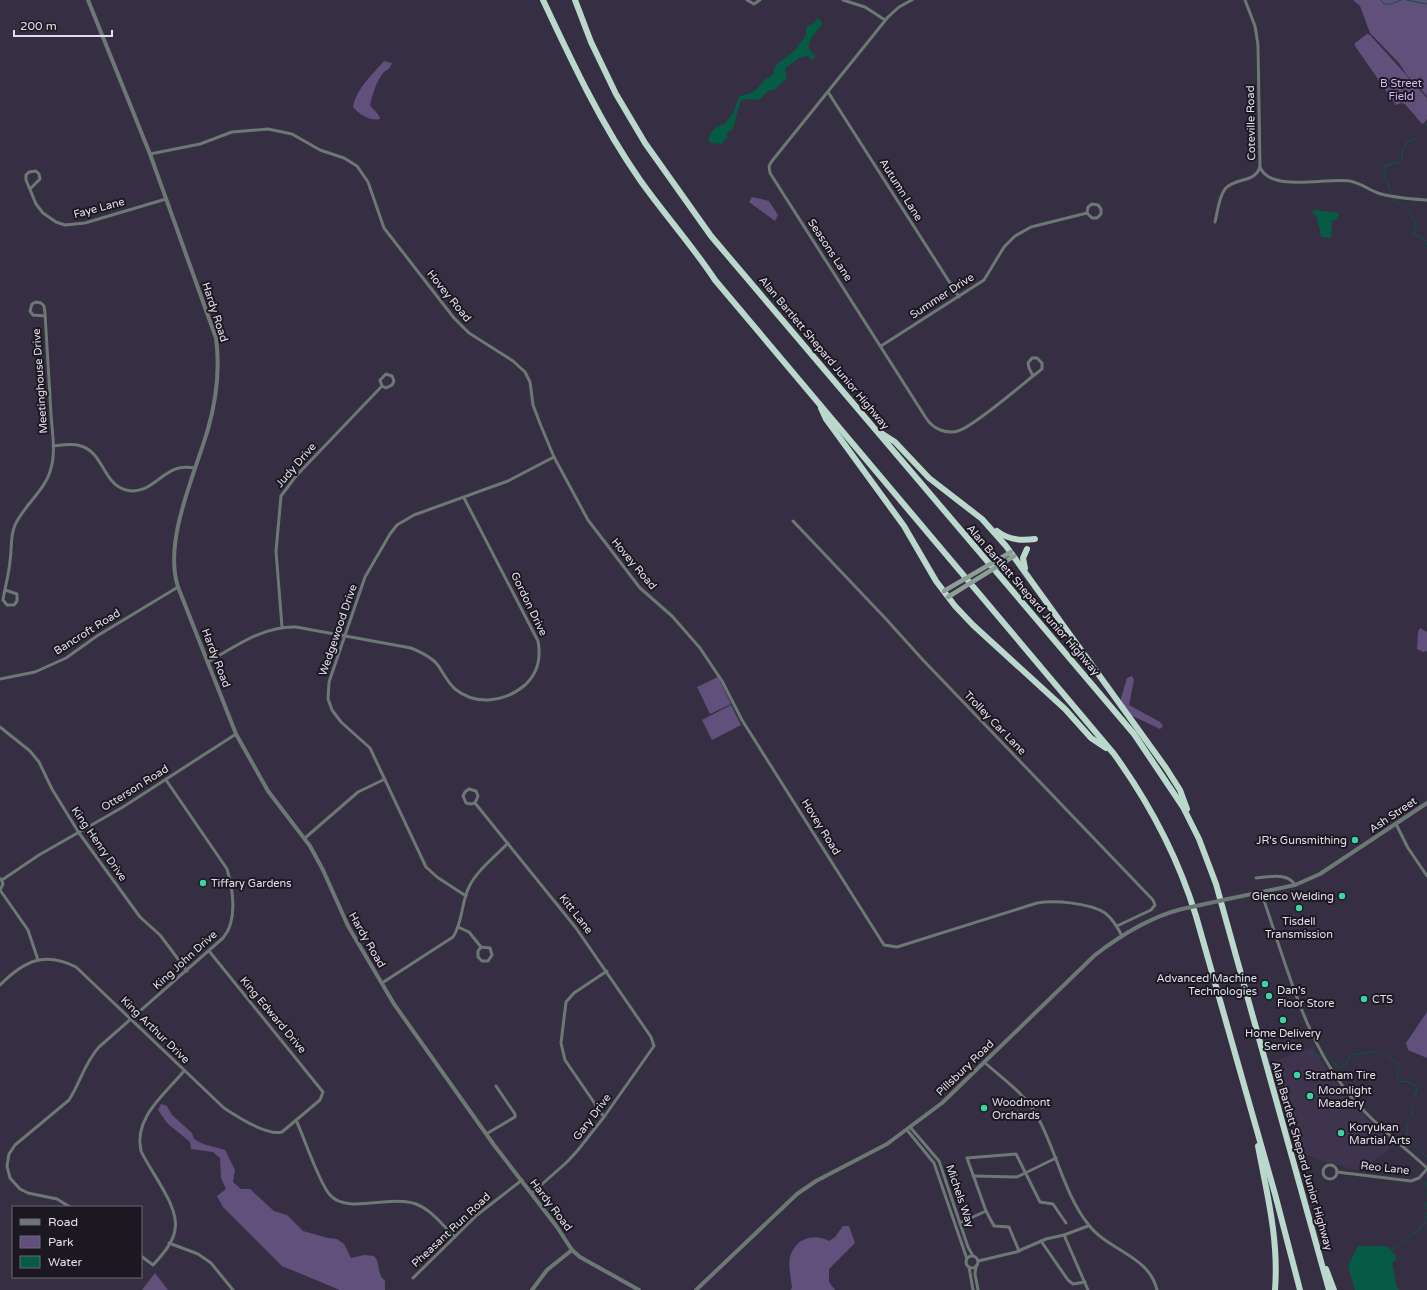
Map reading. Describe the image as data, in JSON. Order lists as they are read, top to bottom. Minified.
{"streets":{"highway":["Alan Bartlett Shepard Junior Highway"],"street":["Coteville Road","Autumn Lane","Faye Lane","Seasons Lane","Hovey Road","Summer Drive","Hardy Road","Meetinghouse Drive","Judy Drive","Gordon Drive","Wedgewood Drive","Bancroft Road","Trolley Car Lane","Otterson Road","Ash Street","King Henry Drive","Kitt Lane","King John Drive","King Edward Drive","King Arthur Drive","Pillsbury Road","Gary Drive","Reo Lane","Michels Way","Pheasant Run Road"]},"crossings":[["Autumn Lane","Seasons Lane"],["Autumn Lane","Summer Drive"],["Faye Lane","Hardy Road"],["Seasons Lane","Summer Drive"],["Hovey Road","Hardy Road"],["Hovey Road","Wedgewood Drive"],["Hovey Road","Trolley Car Lane"],["Hovey Road","Pillsbury Road"],["Hardy Road","Gordon Drive"],["Hardy Road","Bancroft Road"],["Hardy Road","Otterson Road"],["Hardy Road","Gary Drive"],["Hardy Road","Pheasant Run Road"],["Judy Drive","Gordon Drive"],["Gordon Drive","Wedgewood Drive"],["Otterson Road","King Henry Drive"],["Otterson Road","King John Drive"],["Ash Street","Pillsbury Road"],["King Henry Drive","King John Drive"],["Kitt Lane","Gary Drive"],["King John Drive","King Edward Drive"],["King John Drive","King Arthur Drive"],["King Edward Drive","King Arthur Drive"],["Pillsbury Road","Michels Way"]],"parks":["B Street Field"],"places":["JR's Gunsmithing","Tiffary Gardens","Glenco Welding","Tisdell Transmission","Advanced Machine Technologies","Dan's Floor Store","CTS","Home Delivery Service","Stratham Tire","Moonlight Meadery","Woodmont Orchards","Koryukan Martial Arts"],"legend":["Road","Park","Water"],"scale_bar":"200 m"}
